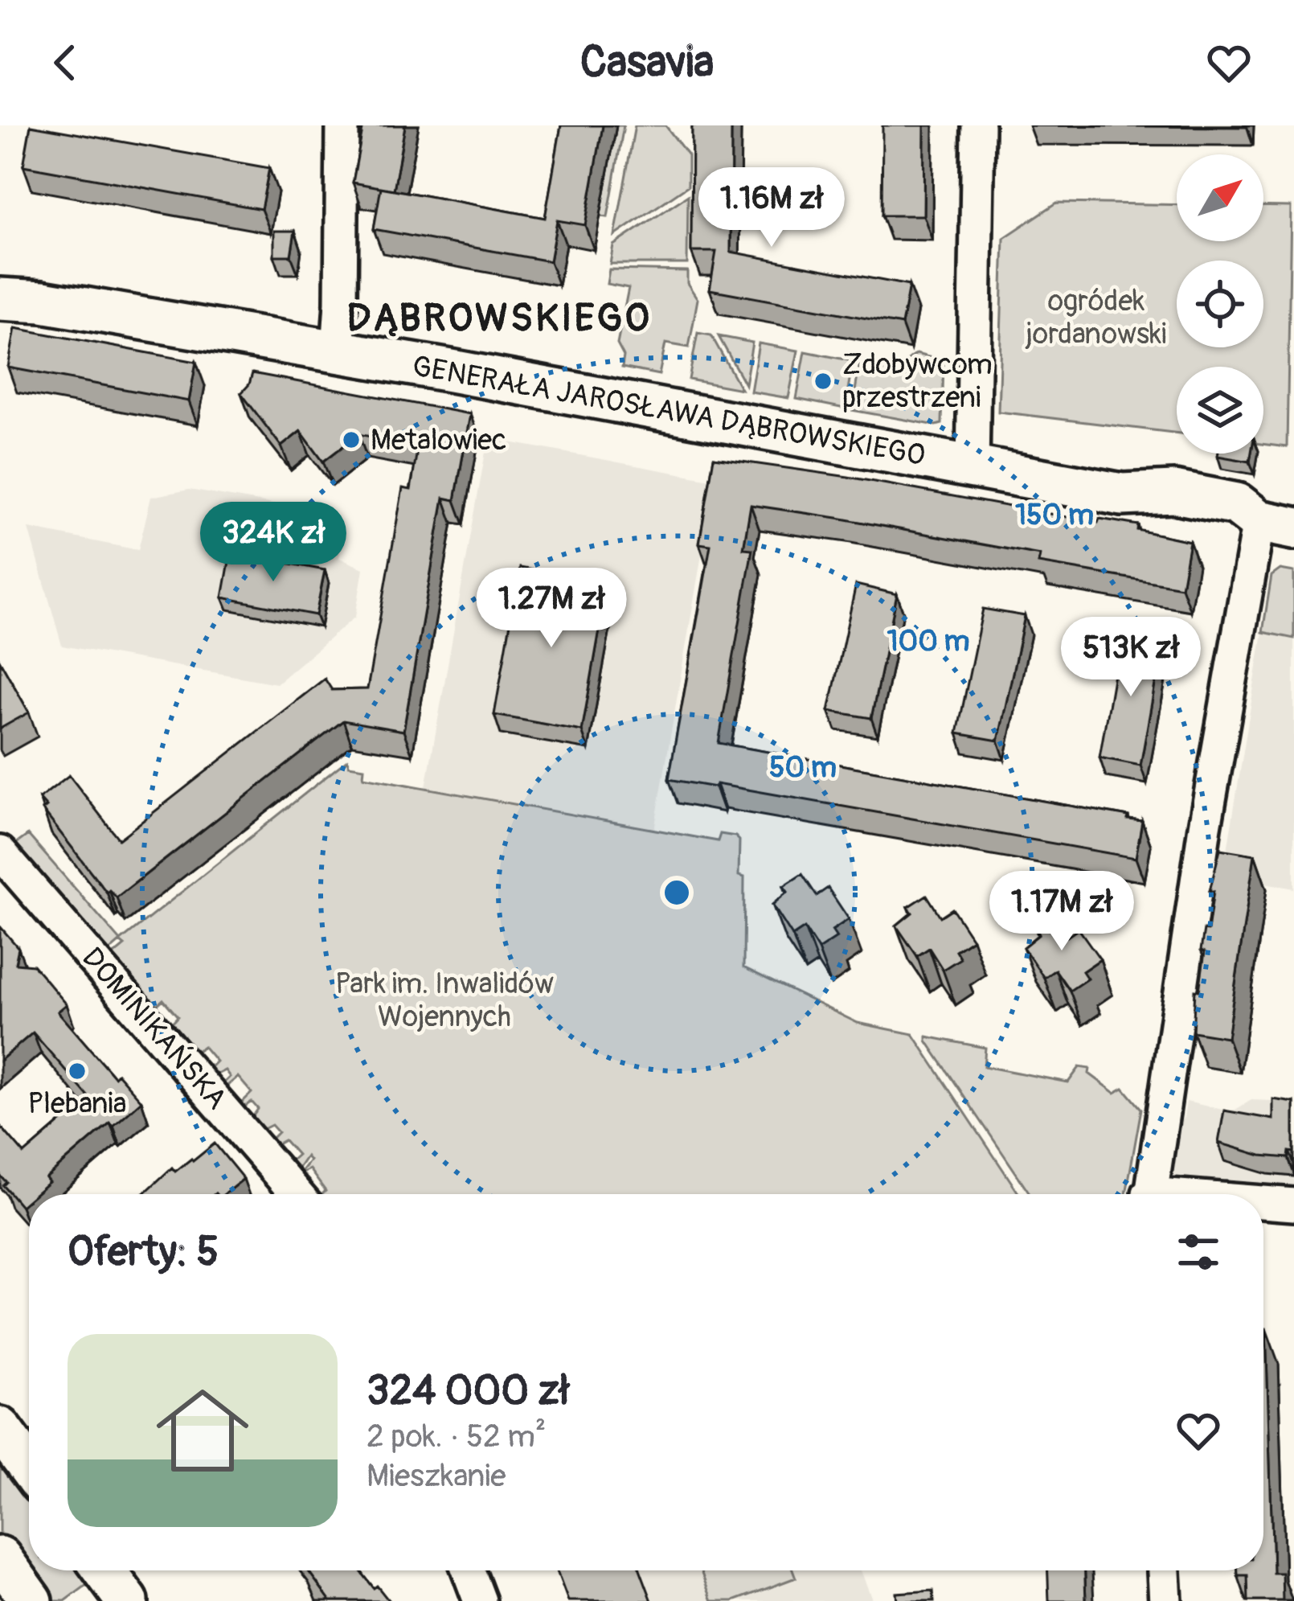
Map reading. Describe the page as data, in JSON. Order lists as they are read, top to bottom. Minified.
{"streets":{"main road":["GENERAŁA JAROSŁAWA DĄBROWSKIEGO"],"street":["DOMINIKAŃSKA"]},"districts":["DĄBROWSKIEGO"],"parks":["ogródek jordanowski","Park im. Inwalidów Wojennych"],"places":["Zdobywcom przestrzeni","Metalowiec","Plebania"],"north":"top right","page":{"header":"Casavia","price":["1.16M zł","324K zł","1.27M zł","513K zł","1.17M zł"],"heading":"Oferty: 5","list":[{"name":"324 000 zł","note":"2 pok. · 52 m² · Mieszkanie"}]},"rings":["150 m","100 m","50 m"]}
